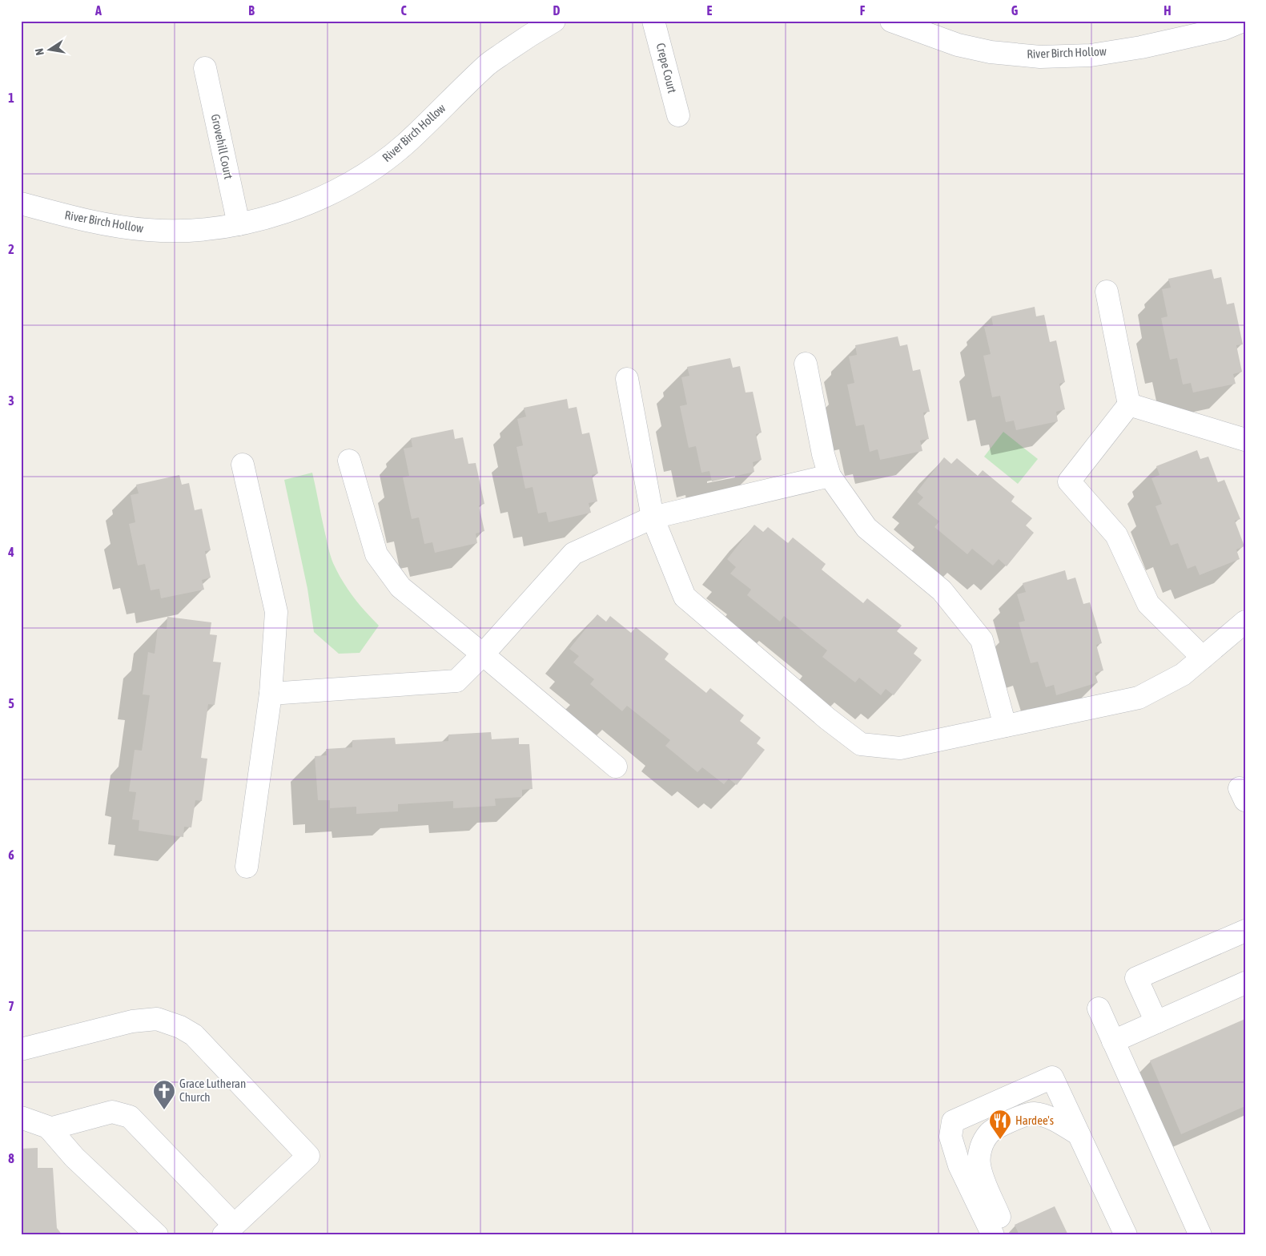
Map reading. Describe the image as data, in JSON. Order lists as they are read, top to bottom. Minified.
{"streets":{"street":["River Birch Hollow","Crepe Court","Grovehill Court"]},"crossings":[["River Birch Hollow","Grovehill Court"]],"places":{"church":["Grace Lutheran Church"],"restaurant":["Hardee's"]},"north":"left","grid":{"columns":["A","B","C","D","E","F","G","H"],"rows":["1","2","3","4","5","6","7","8"]}}
